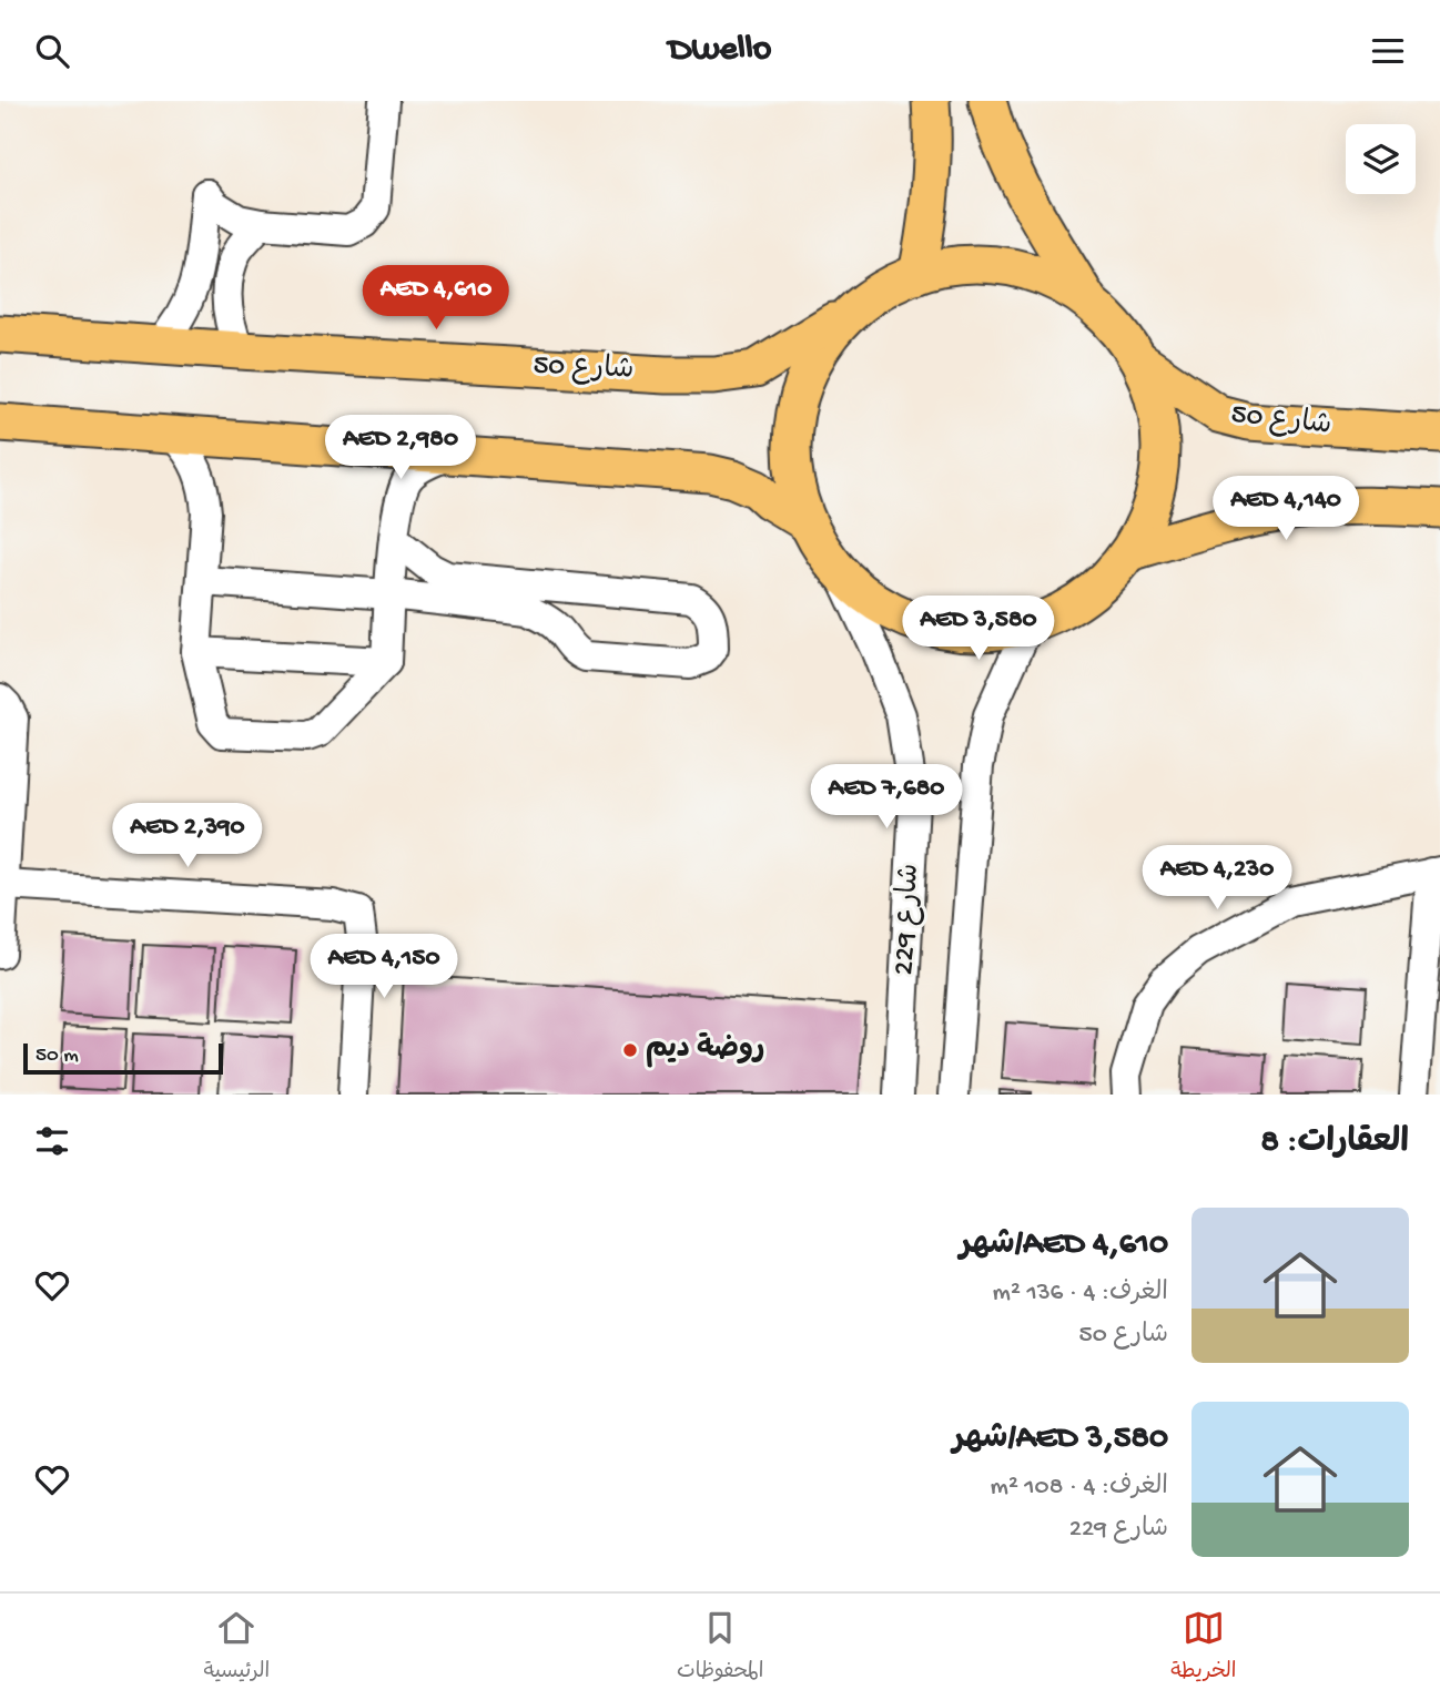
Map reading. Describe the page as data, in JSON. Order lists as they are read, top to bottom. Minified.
{"streets":{"main road":["شارع 50"],"street":["شارع 229"]},"places":["روضة ديم"],"scale_bar":"50 m","page":{"header":"Dwello","price":["AED 4,610","AED 2,980","AED 4,140","AED 3,580","AED 7,680","AED 2,390","AED 4,230","AED 4,150"],"scale":"50 m","heading":"العقارات: 8","list":[{"name":"AED 4,610/شهر","note":"الغرف: 4 · 136 m² · شارع 50"},{"name":"AED 3,580/شهر","note":"الغرف: 4 · 108 m² · شارع 229"}],"tabs":["الخريطة","المحفوظات","الرئيسية"]}}
